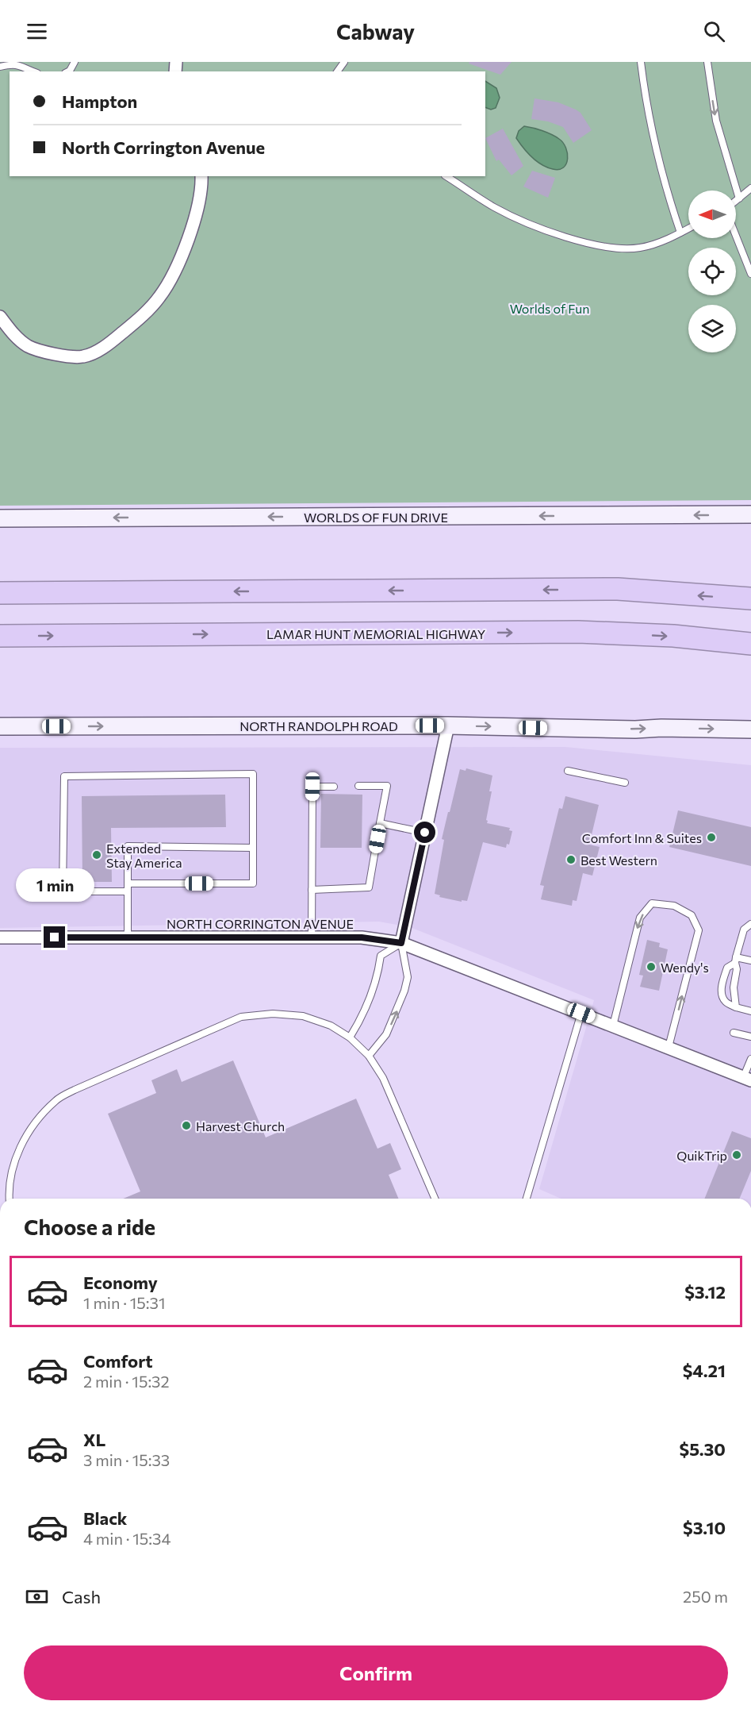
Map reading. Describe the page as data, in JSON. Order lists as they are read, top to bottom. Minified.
{"streets":{"highway":["LAMAR HUNT MEMORIAL HIGHWAY"],"main road":["WORLDS OF FUN DRIVE","NORTH RANDOLPH ROAD"],"street":["NORTH CORRINGTON AVENUE"]},"one_way":["WORLDS OF FUN DRIVE","NORTH RANDOLPH ROAD"],"parks":["Worlds of Fun"],"places":["Comfort Inn & Suites","Extended Stay America","Best Western","Wendy's","Harvest Church","QuikTrip"],"north":"left","page":{"header":"Cabway","banner":["Hampton","North Corrington Avenue"],"bubble":"1 min","heading":"Choose a ride","list":[{"name":"Economy","note":"1 min · 15:31","value":"$3.12"},{"name":"Comfort","note":"2 min · 15:32","value":"$4.21"},{"name":"XL","note":"3 min · 15:33","value":"$5.30"},{"name":"Black","note":"4 min · 15:34","value":"$3.10"}],"pay":["Cash","250 m"],"buttons":"Confirm"}}
